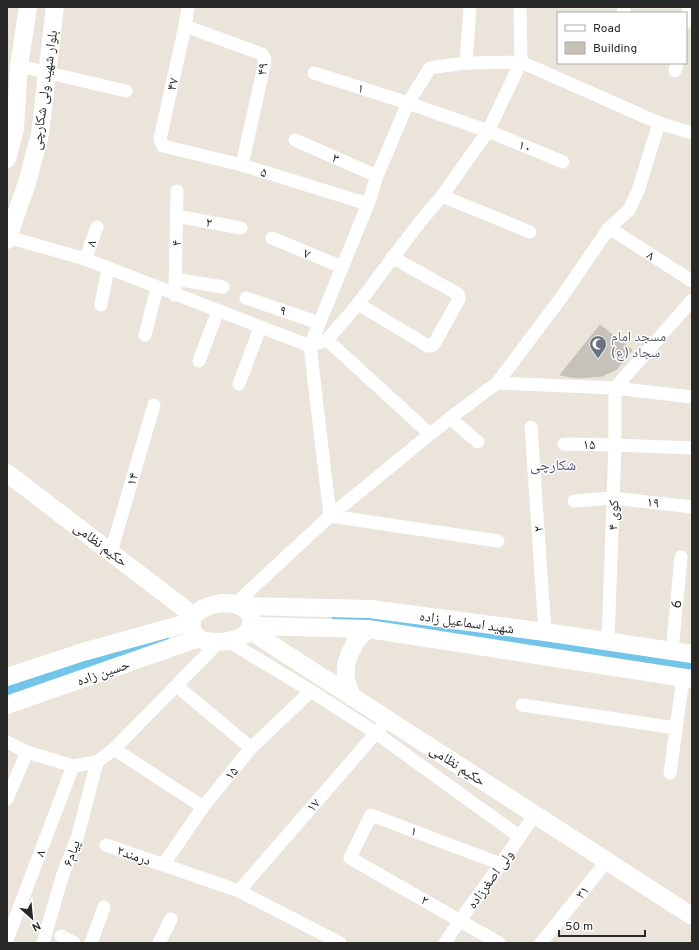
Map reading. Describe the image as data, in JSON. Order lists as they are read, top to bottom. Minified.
{"streets":{"main road":["بلوار شهید ولی شکارچی","حکیم نظامی","شهید اسماعیل زاده","حسین زاده"],"street":["۴۹","۴۷","۱","۱۰","۳","۵","۲","۸","۴","۷","۹","۱۵","۱۴","۱۹","کوی ۴","6","۱۷","۶پیام","درمند۲","ولی اصغرزاده","۳۱"]},"crossings":[["۴۹","۴۷"],["۴۹","۵"],["۴۷","۵"],["۱","۱۰"],["۱","۲"],["۱","ولی اصغرزاده"],["۲","۴"],["۲","شهید اسماعیل زاده"],["۲","ولی اصغرزاده"],["۱۵","کوی ۴"],["۱۵","درمند۲"],["۱۴","حکیم نظامی"],["۱۹","کوی ۴"],["کوی ۴","شهید اسماعیل زاده"],["حکیم نظامی","شهید اسماعیل زاده"],["حکیم نظامی","حسین زاده"],["حکیم نظامی","۱۷"],["حکیم نظامی","ولی اصغرزاده"],["حکیم نظامی","۳۱"],["6","شهید اسماعیل زاده"],["شهید اسماعیل زاده","حسین زاده"],["۱۷","درمند۲"]],"districts":["شکارچی"],"places":{"mosque":["مسجد امام سجاد (ع)"]},"legend":["Road","Building"],"scale_bar":"50 m","north":"bottom right"}
